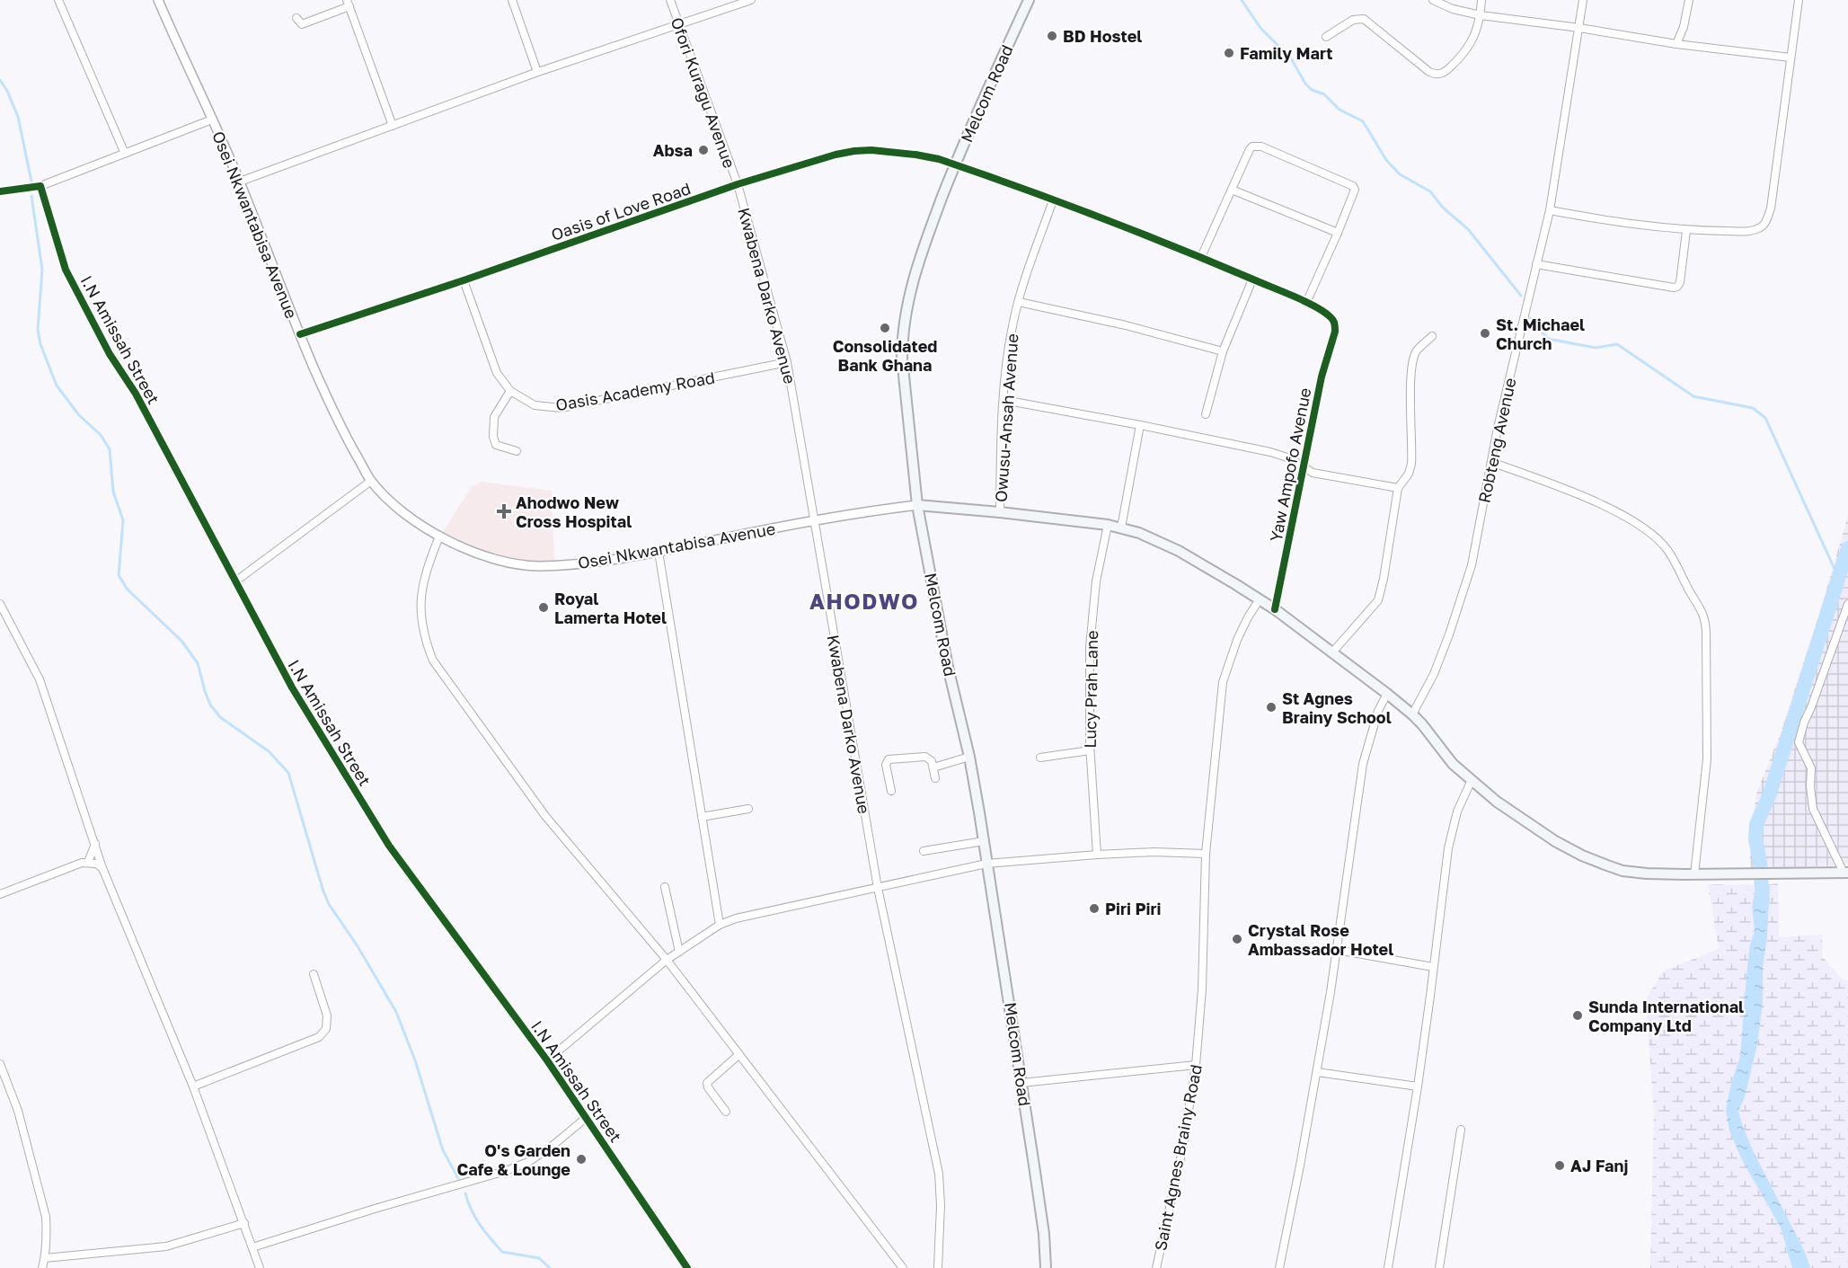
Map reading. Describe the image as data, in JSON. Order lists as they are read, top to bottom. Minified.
{"streets":{"main road":["Melcom Road"],"street":["Ofori Kuragu Avenue","Oasis of Love Road","Osei Nkwantabisa Avenue","Kwabena Darko Avenue","I.N Amissah Street","Oasis Academy Road","Owusu-Ansah Avenue","Robteng Avenue","Yaw Ampofo Avenue","Lucy Prah Lane","Saint Agnes Brainy Road"]},"crossings":[["Ofori Kuragu Avenue","Oasis of Love Road"],["Ofori Kuragu Avenue","Kwabena Darko Avenue"],["Melcom Road","Oasis of Love Road"],["Melcom Road","Osei Nkwantabisa Avenue"],["Oasis of Love Road","Osei Nkwantabisa Avenue"],["Oasis of Love Road","Kwabena Darko Avenue"],["Oasis of Love Road","Oasis Academy Road"],["Oasis of Love Road","Owusu-Ansah Avenue"],["Oasis of Love Road","Yaw Ampofo Avenue"],["Osei Nkwantabisa Avenue","Kwabena Darko Avenue"],["Kwabena Darko Avenue","Oasis Academy Road"]],"districts":["AHODWO"],"places":{"other":["BD Hostel","Family Mart","Absa","Consolidated Bank Ghana","St. Michael Church","Royal Lamerta Hotel","St Agnes Brainy School","Piri Piri","Crystal Rose Ambassador Hotel","Sunda International Company Ltd","O's Garden Cafe & Lounge","AJ Fanj"],"health":["Ahodwo New Cross Hospital"]}}
